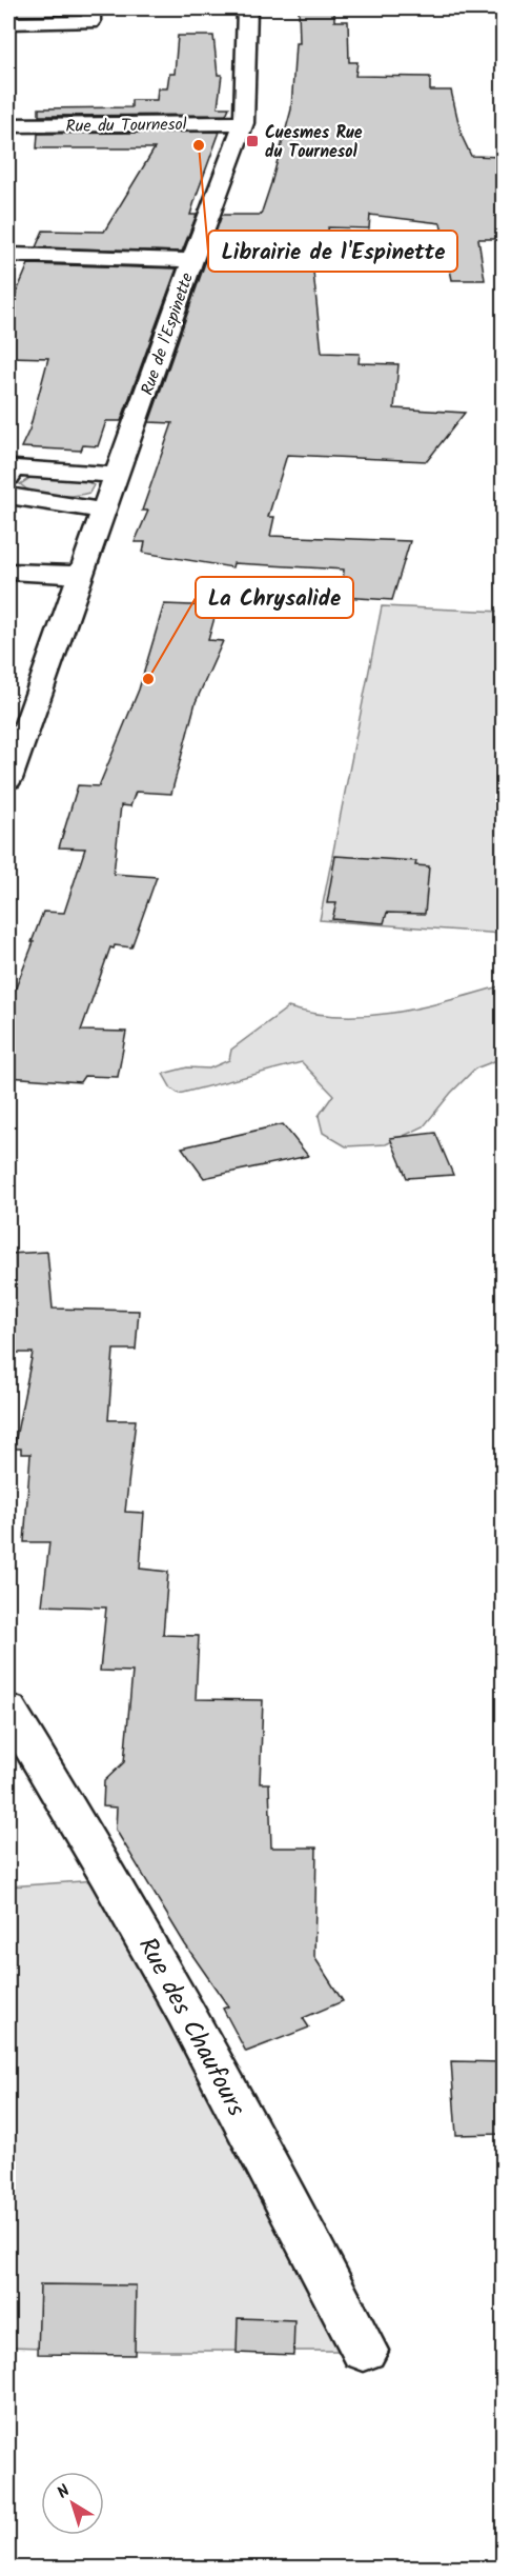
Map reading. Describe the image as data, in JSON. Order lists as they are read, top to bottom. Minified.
{"streets":{"street":["Rue du Tournesol","Rue de l'Espinette","Rue des Chaufours"]},"crossings":[["Rue du Tournesol","Rue de l'Espinette"]],"places":{"transit":["Cuesmes Rue du Tournesol"],"other":["Librairie de l'Espinette","La Chrysalide"]},"north":"top left"}
